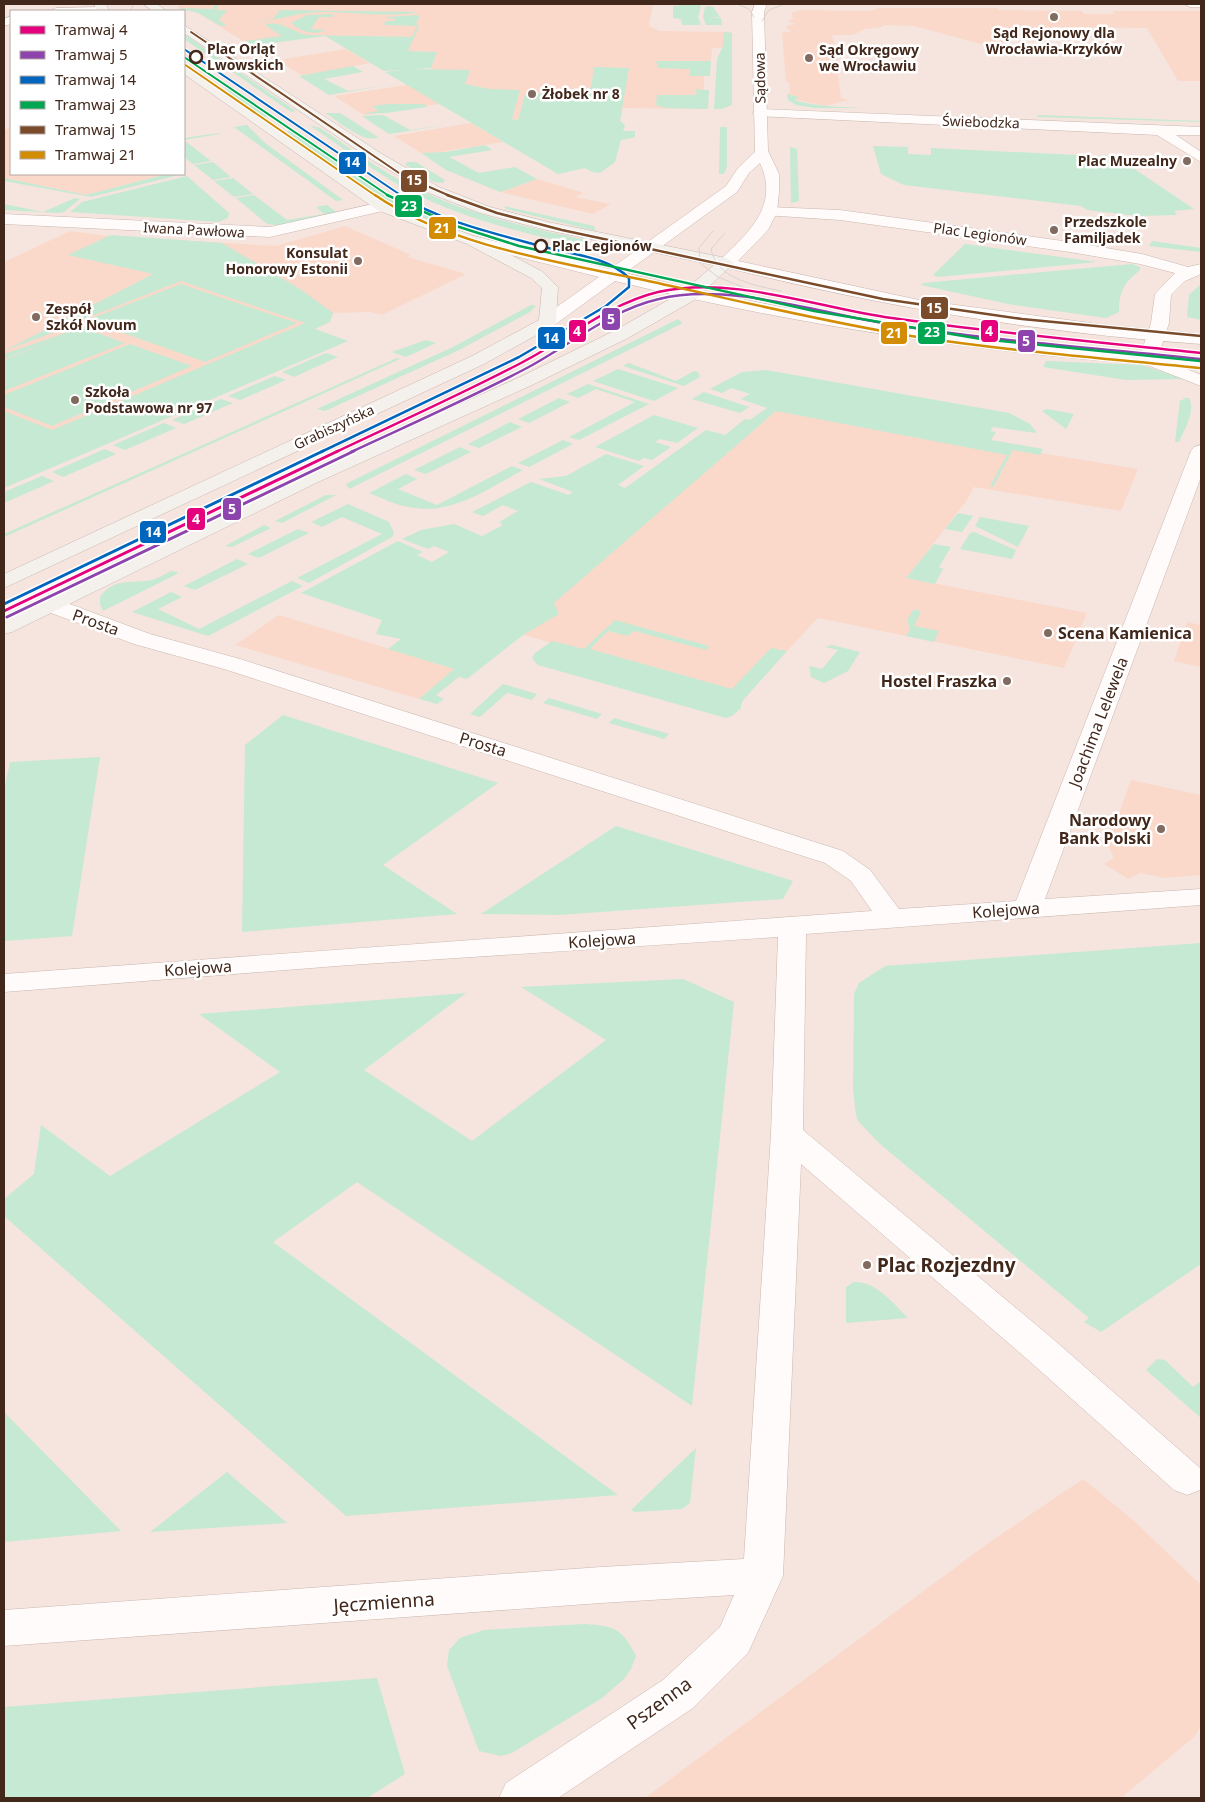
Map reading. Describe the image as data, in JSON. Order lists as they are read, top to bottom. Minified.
{"streets":{"main road":["Sądowa","Grabiszyńska"],"street":["Świebodzka","Iwana Pawłowa","Plac Legionów","Prosta","Joachima Lelewela","Kolejowa","Jęczmienna","Pszenna"]},"crossings":[["Sądowa","Świebodzka"],["Sądowa","Plac Legionów"],["Prosta","Kolejowa"],["Joachima Lelewela","Kolejowa"],["Jęczmienna","Pszenna"]],"places":["Sąd Rejonowy dla Wrocławia-Krzyków","Plac Orląt Lwowskich","Sąd Okręgowy we Wrocławiu","Żłobek nr 8","Plac Muzealny","Przedszkole Familjadek","Plac Legionów","Konsulat Honorowy Estonii","Zespół Szkół Novum","Szkoła Podstawowa nr 97","Scena Kamienica","Hostel Fraszka","Narodowy Bank Polski","Plac Rozjezdny"],"lines":["tram line 15","tram line 14","tram line 23","tram line 21","tram line 4","tram line 5"],"legend":["Tramwaj 4","Tramwaj 5","Tramwaj 14","Tramwaj 23","Tramwaj 15","Tramwaj 21"]}
